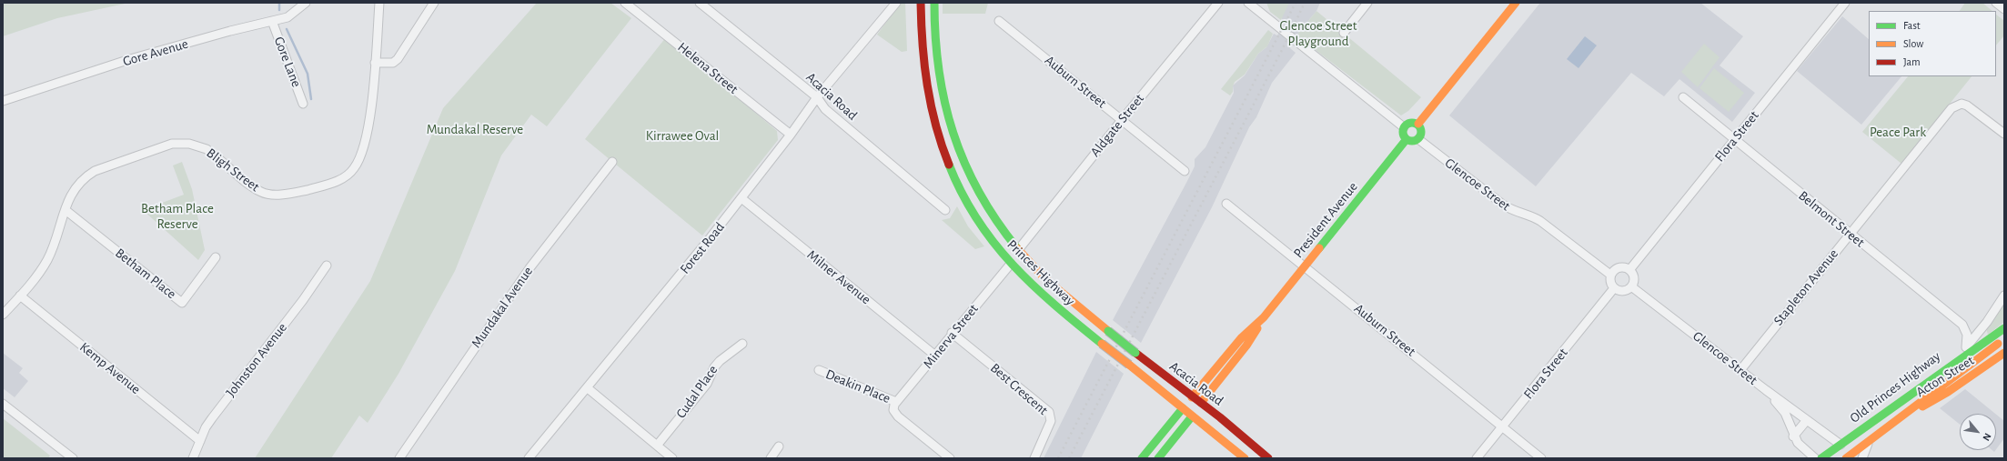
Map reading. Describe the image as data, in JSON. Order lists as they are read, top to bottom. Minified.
{"streets":{"main road":["Acacia Road","President Avenue","Princes Highway","Acton Street","Old Princes Highway"],"street":["Gore Avenue","Gore Lane","Helena Street","Auburn Street","Aldgate Street","Flora Street","Bligh Street","Glencoe Street","Belmont Street","Forest Road","Betham Place","Milner Avenue","Stapleton Avenue","Mundakal Avenue","Minerva Street","Johnston Avenue","Kemp Avenue","Deakin Place","Best Crescent","Cudal Place"]},"crossings":[["Gore Avenue","Gore Lane"],["Helena Street","Forest Road"],["Auburn Street","Aldgate Street"],["Auburn Street","Flora Street"],["Auburn Street","President Avenue"],["Acacia Road","President Avenue"],["Acacia Road","Forest Road"],["Acacia Road","Princes Highway"],["Aldgate Street","Princes Highway"],["Flora Street","Glencoe Street"],["Flora Street","Belmont Street"],["Bligh Street","Betham Place"],["Bligh Street","Kemp Avenue"],["Glencoe Street","President Avenue"],["Glencoe Street","Stapleton Avenue"],["Glencoe Street","Old Princes Highway"],["Belmont Street","Stapleton Avenue"],["Forest Road","Milner Avenue"],["Princes Highway","Minerva Street"],["Milner Avenue","Minerva Street"],["Minerva Street","Deakin Place"],["Minerva Street","Best Crescent"],["Johnston Avenue","Kemp Avenue"],["Acton Street","Old Princes Highway"]],"parks":["Glencoe Street Playground","Mundakal Reserve","Peace Park","Kirrawee Oval","Betham Place Reserve"],"legend":["Fast","Slow","Jam"],"north":"bottom right"}
